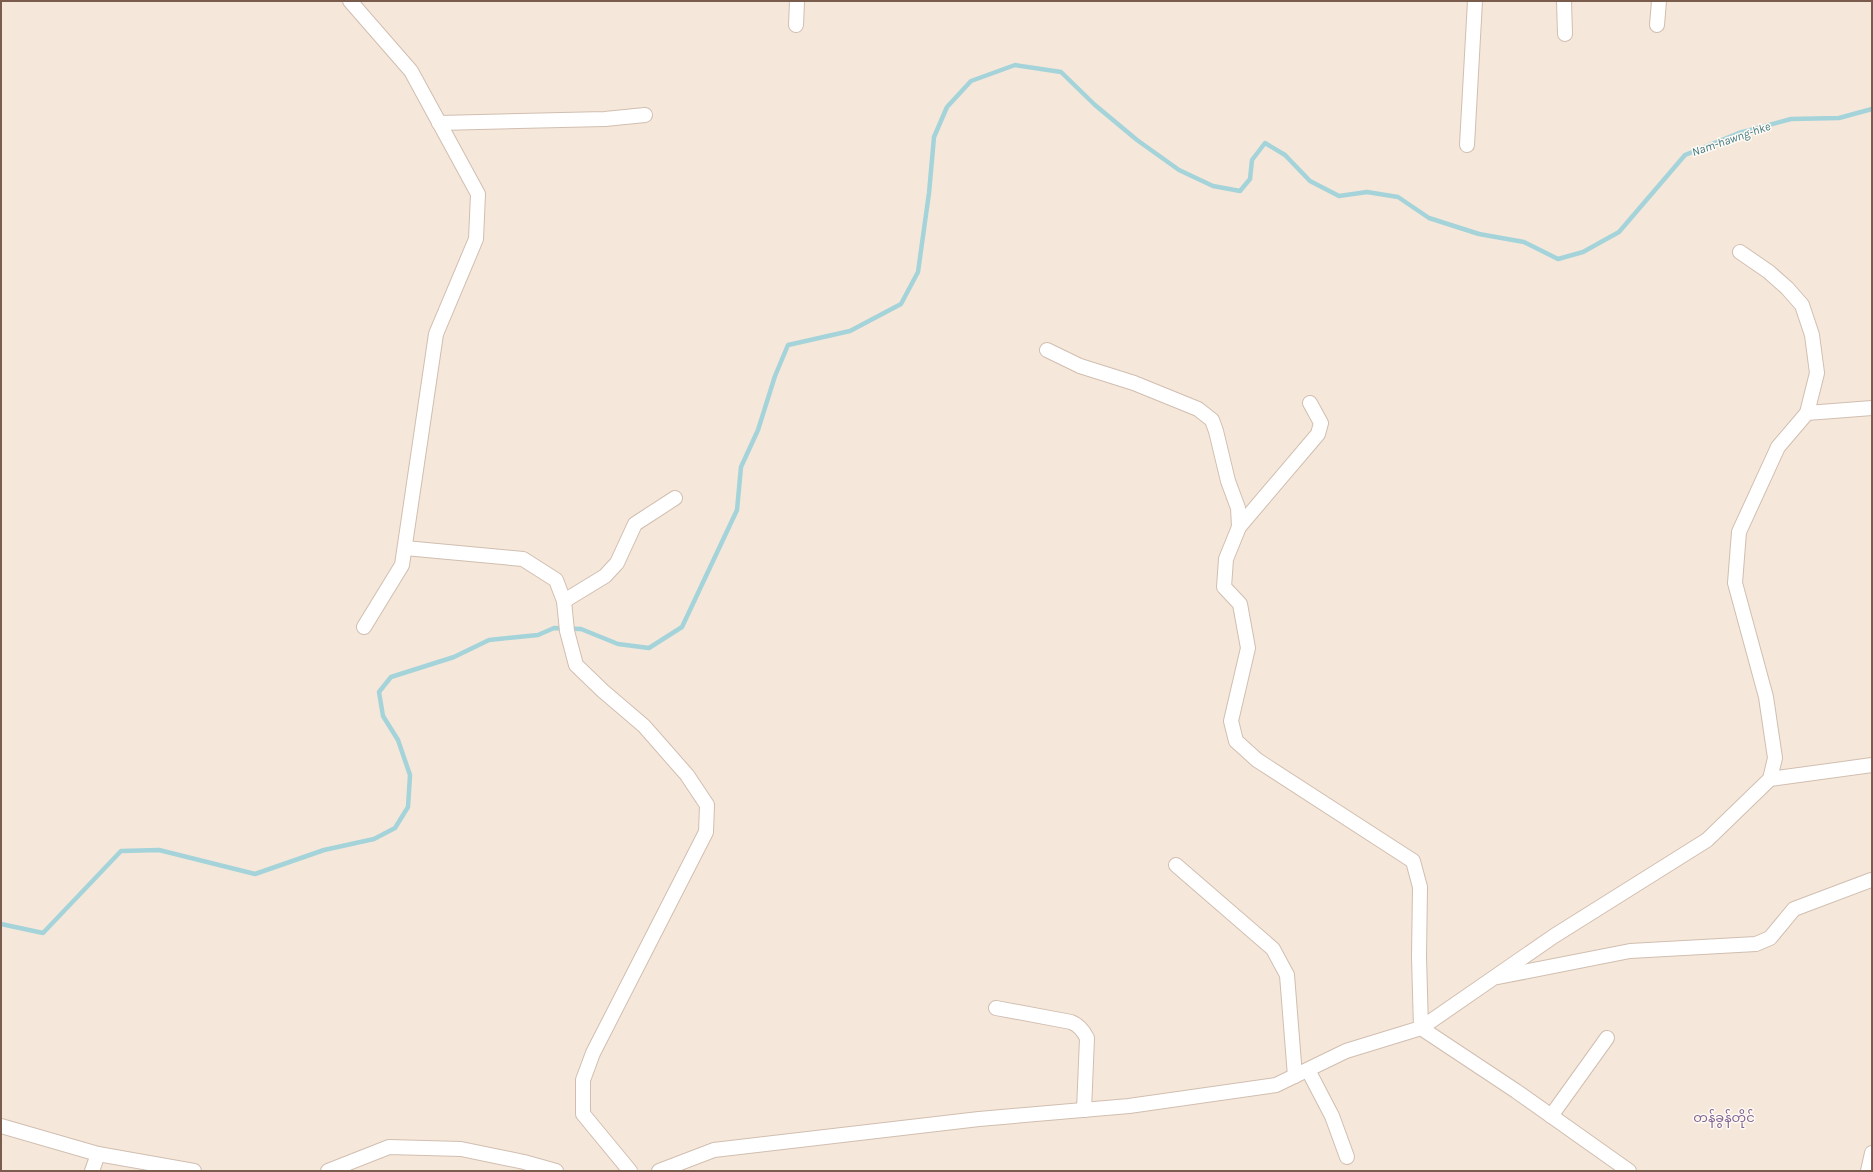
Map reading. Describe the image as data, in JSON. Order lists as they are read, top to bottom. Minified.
{"districts":["တန်ခွန်တိုင်"],"water":["Nam-hawng-hke"]}
